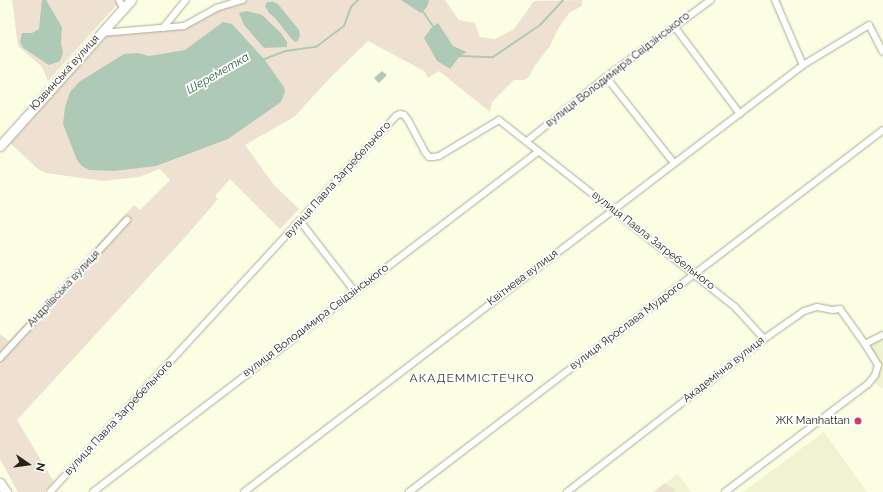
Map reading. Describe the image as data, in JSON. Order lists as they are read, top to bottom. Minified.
{"streets":{"main road":["Юзвинська вулиця"],"street":["вулиця Володимира Свідзінського","вулиця Павла Загребельного","Квітнева вулиця","Андріївська вулиця","вулиця Ярослава Мудрого","Академічна вулиця"]},"crossings":[["вулиця Володимира Свідзінського","вулиця Павла Загребельного"],["вулиця Павла Загребельного","Квітнева вулиця"],["вулиця Павла Загребельного","вулиця Ярослава Мудрого"],["вулиця Павла Загребельного","Академічна вулиця"]],"districts":["АКАДЕММІСТЕЧКО"],"water":["Шереметка"],"places":["ЖК Manhattan"],"north":"right"}
